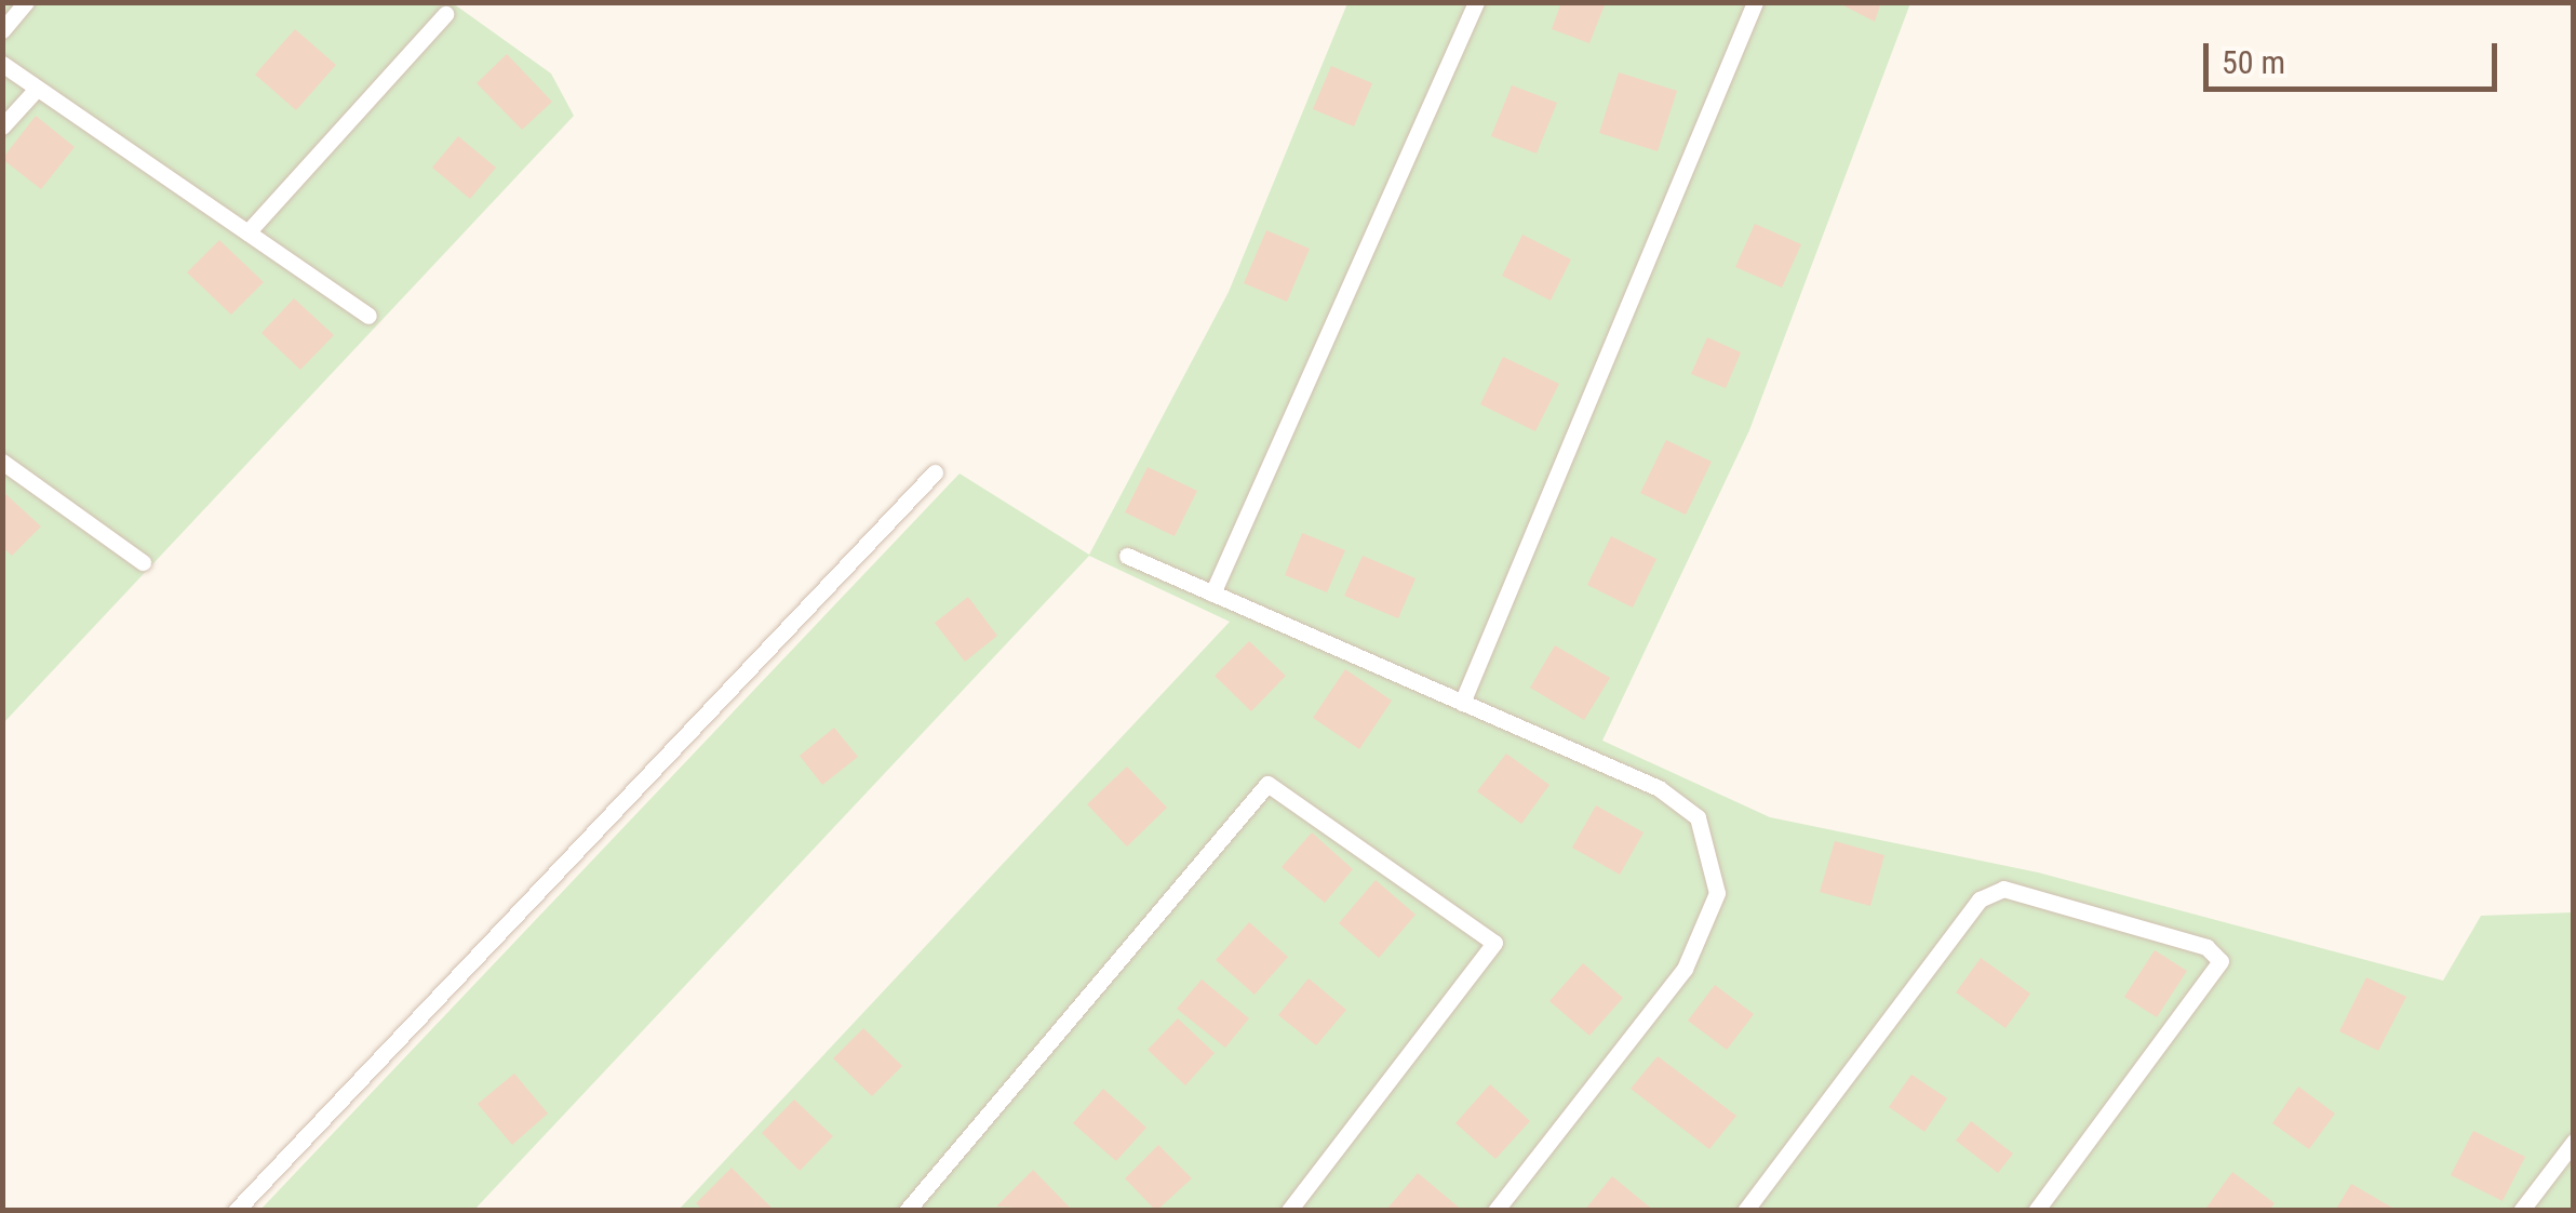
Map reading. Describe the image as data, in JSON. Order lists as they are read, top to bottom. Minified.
{"scale_bar":"50 m"}
